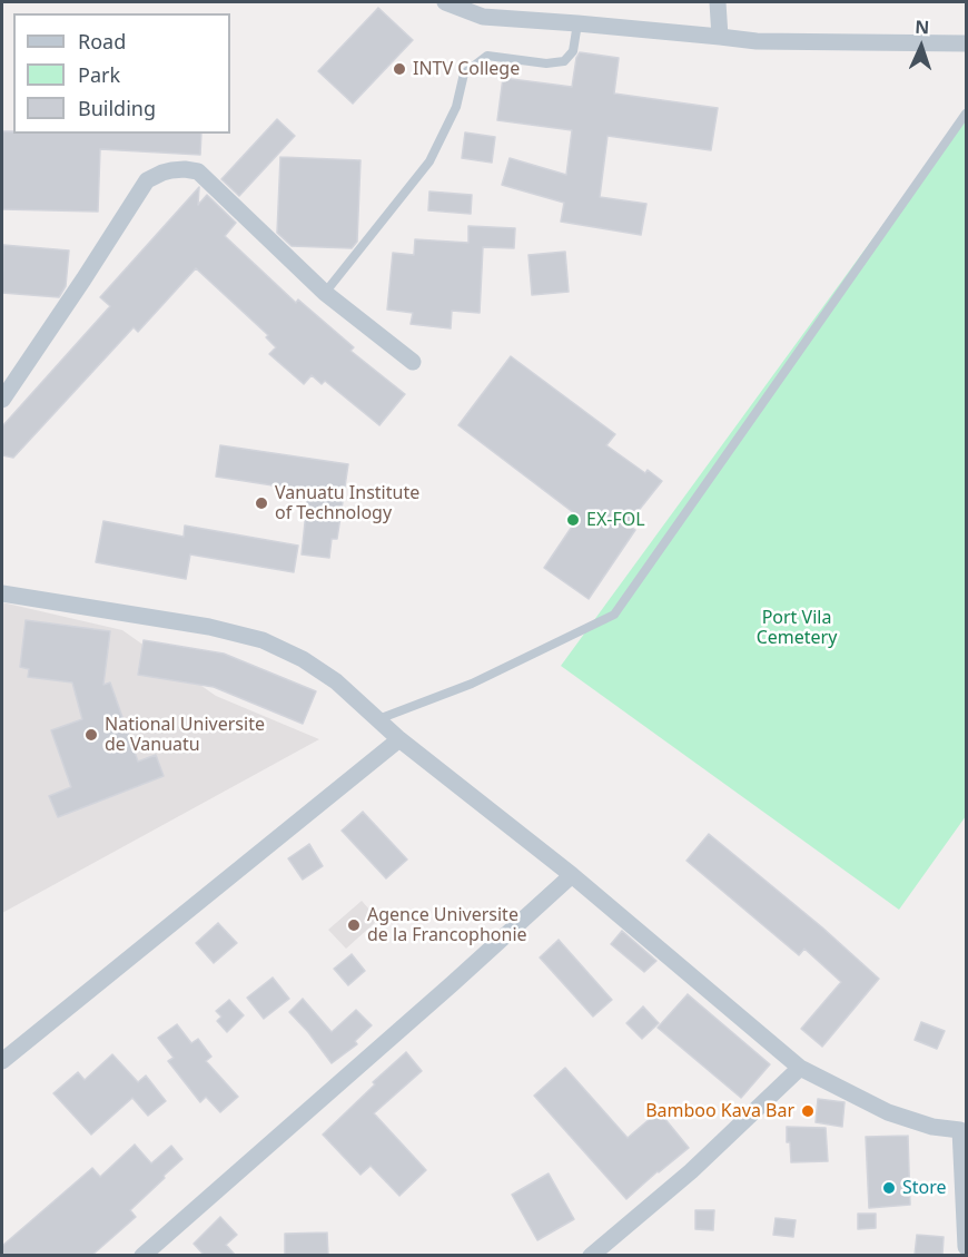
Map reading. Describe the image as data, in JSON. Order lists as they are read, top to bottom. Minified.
{"parks":["Port Vila Cemetery"],"places":["INTV College","Vanuatu Institute of Technology","EX-FOL","National Universite de Vanuatu","Agence Universite de la Francophonie","Bamboo Kava Bar","Store"],"legend":["Road","Park","Building"],"north":"top"}
